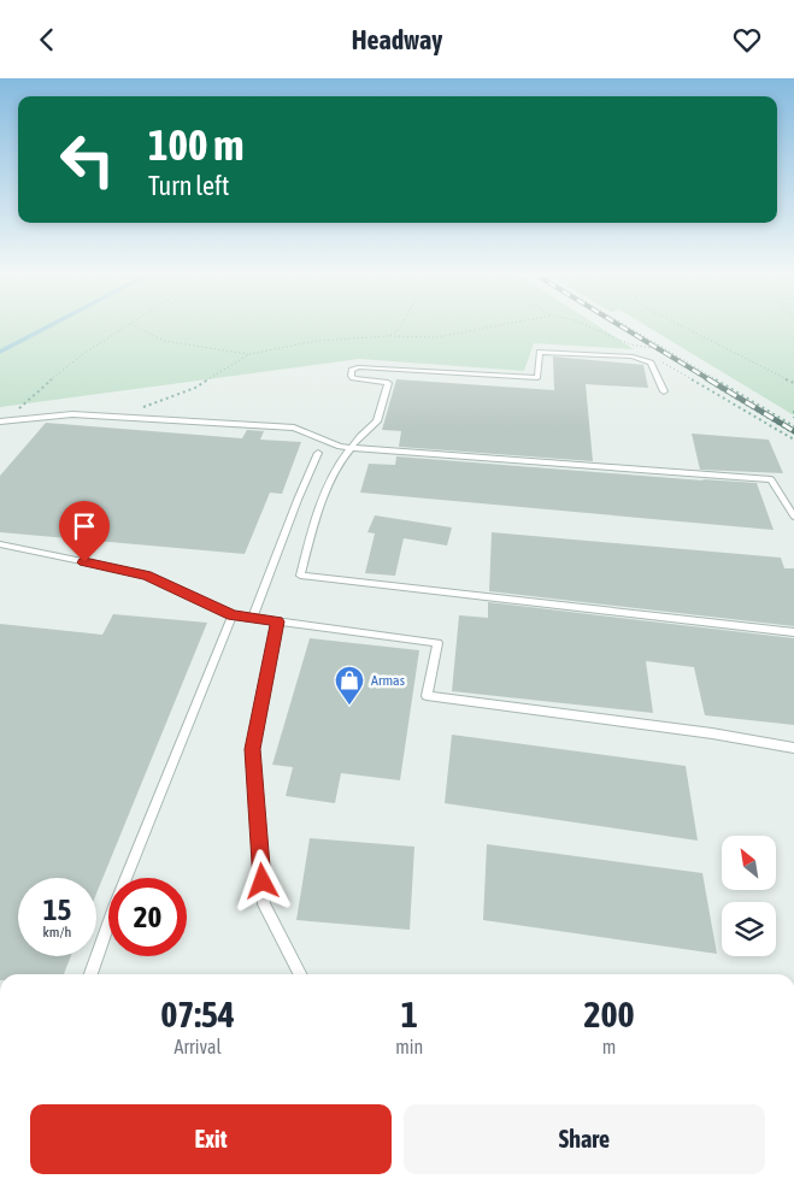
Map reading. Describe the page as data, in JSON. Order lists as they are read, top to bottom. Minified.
{"places":{"shop":["Armas"]},"north":"top left","page":{"header":"Headway","turn":["100 m","Turn left"],"speed":"15 km/h","limit":"20","eta":["07:54","Arrival","1","min","200","m"],"buttons":["Exit","Share"]}}
